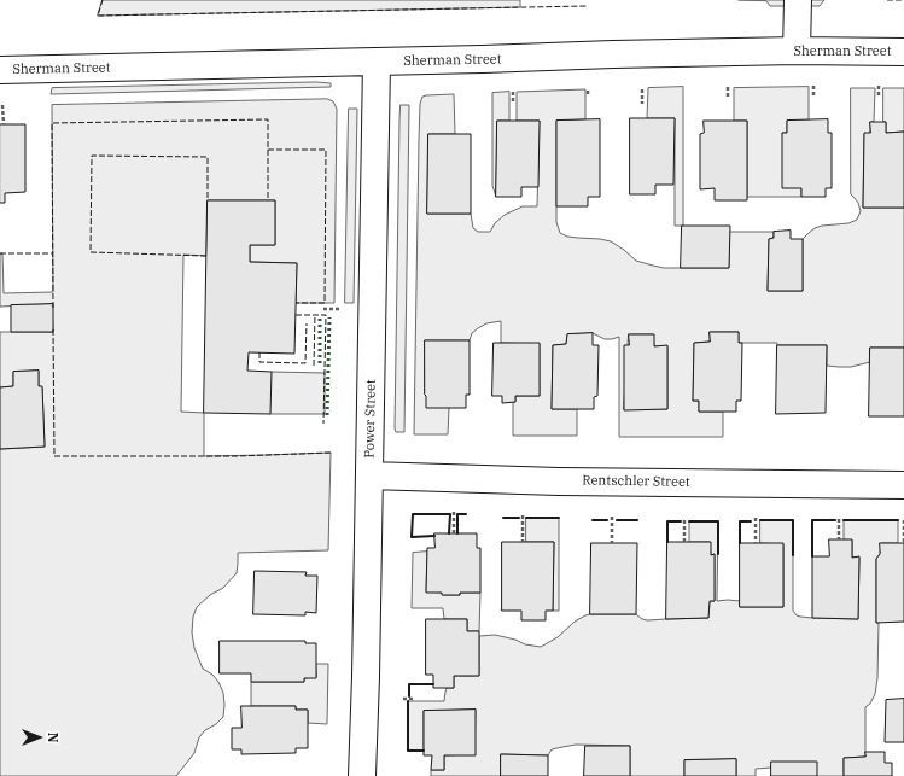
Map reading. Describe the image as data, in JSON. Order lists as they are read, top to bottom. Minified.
{"streets":{"street":["Sherman Street","Power Street","Rentschler Street"]},"crossings":[["Sherman Street","Power Street"],["Power Street","Rentschler Street"]],"north":"right"}
